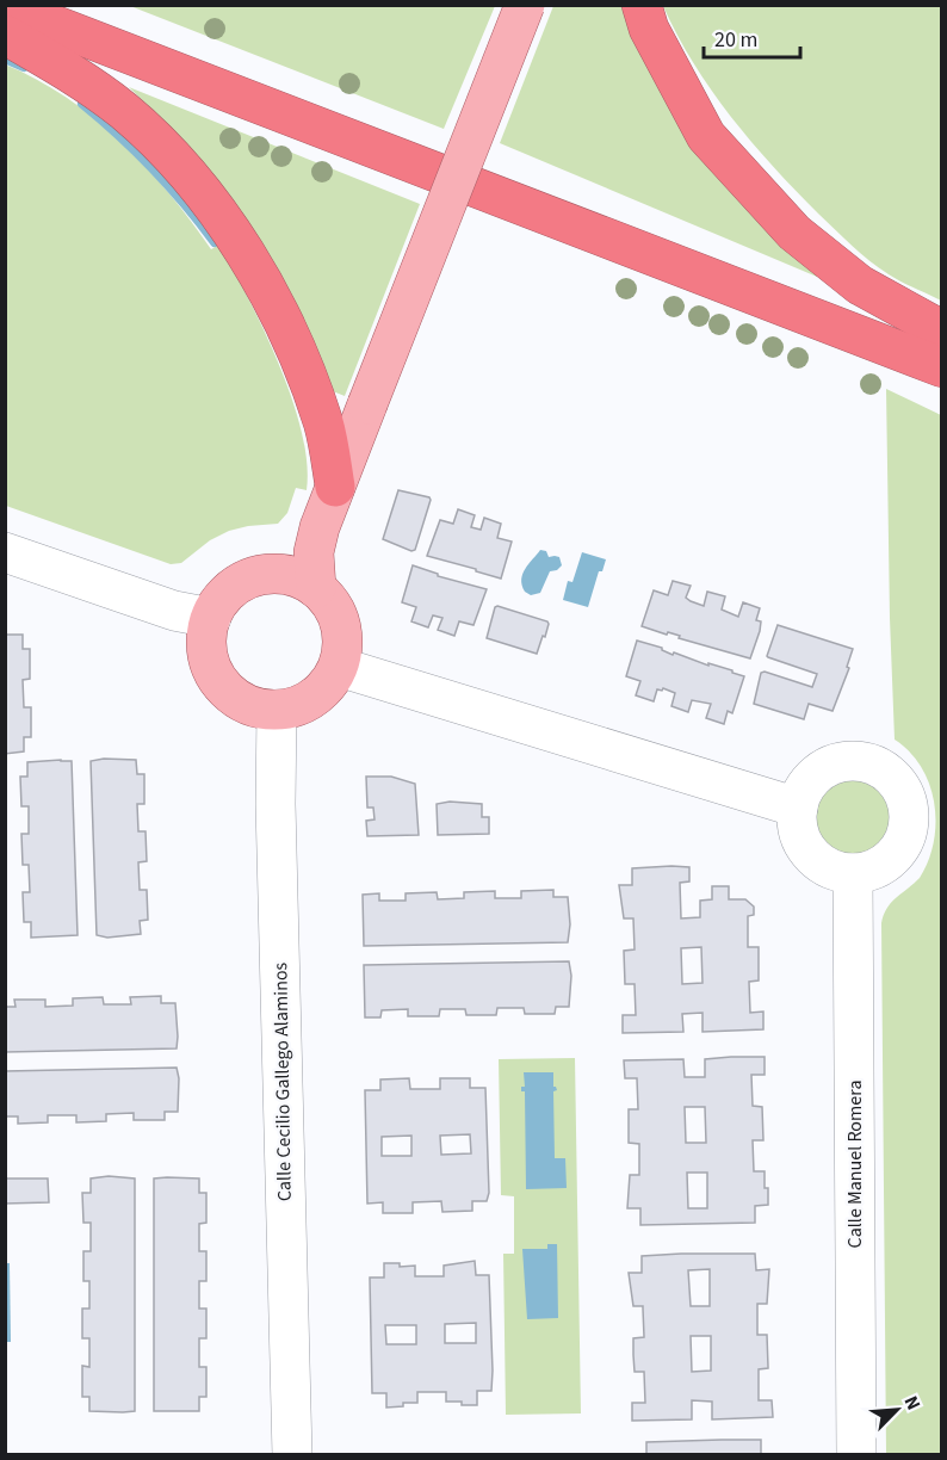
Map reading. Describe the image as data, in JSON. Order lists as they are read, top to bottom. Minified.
{"streets":{"street":["Calle Cecilio Gallego Alaminos","Calle Manuel Romera"]},"scale_bar":"20 m","north":"top right"}
